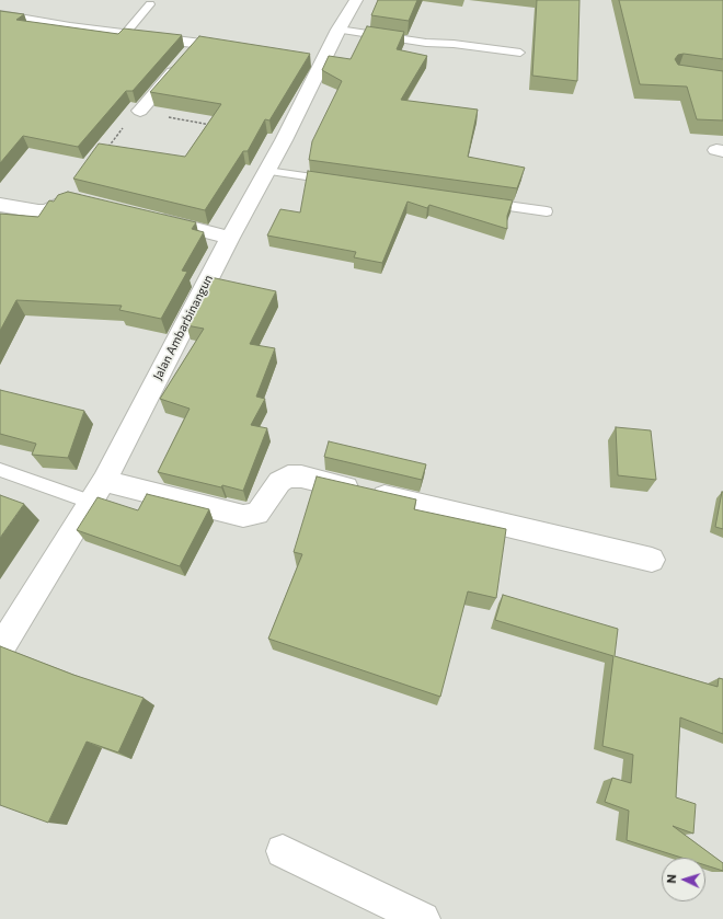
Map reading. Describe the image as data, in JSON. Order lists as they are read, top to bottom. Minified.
{"streets":{"street":["Jalan Ambarbinangun"]},"north":"left"}
